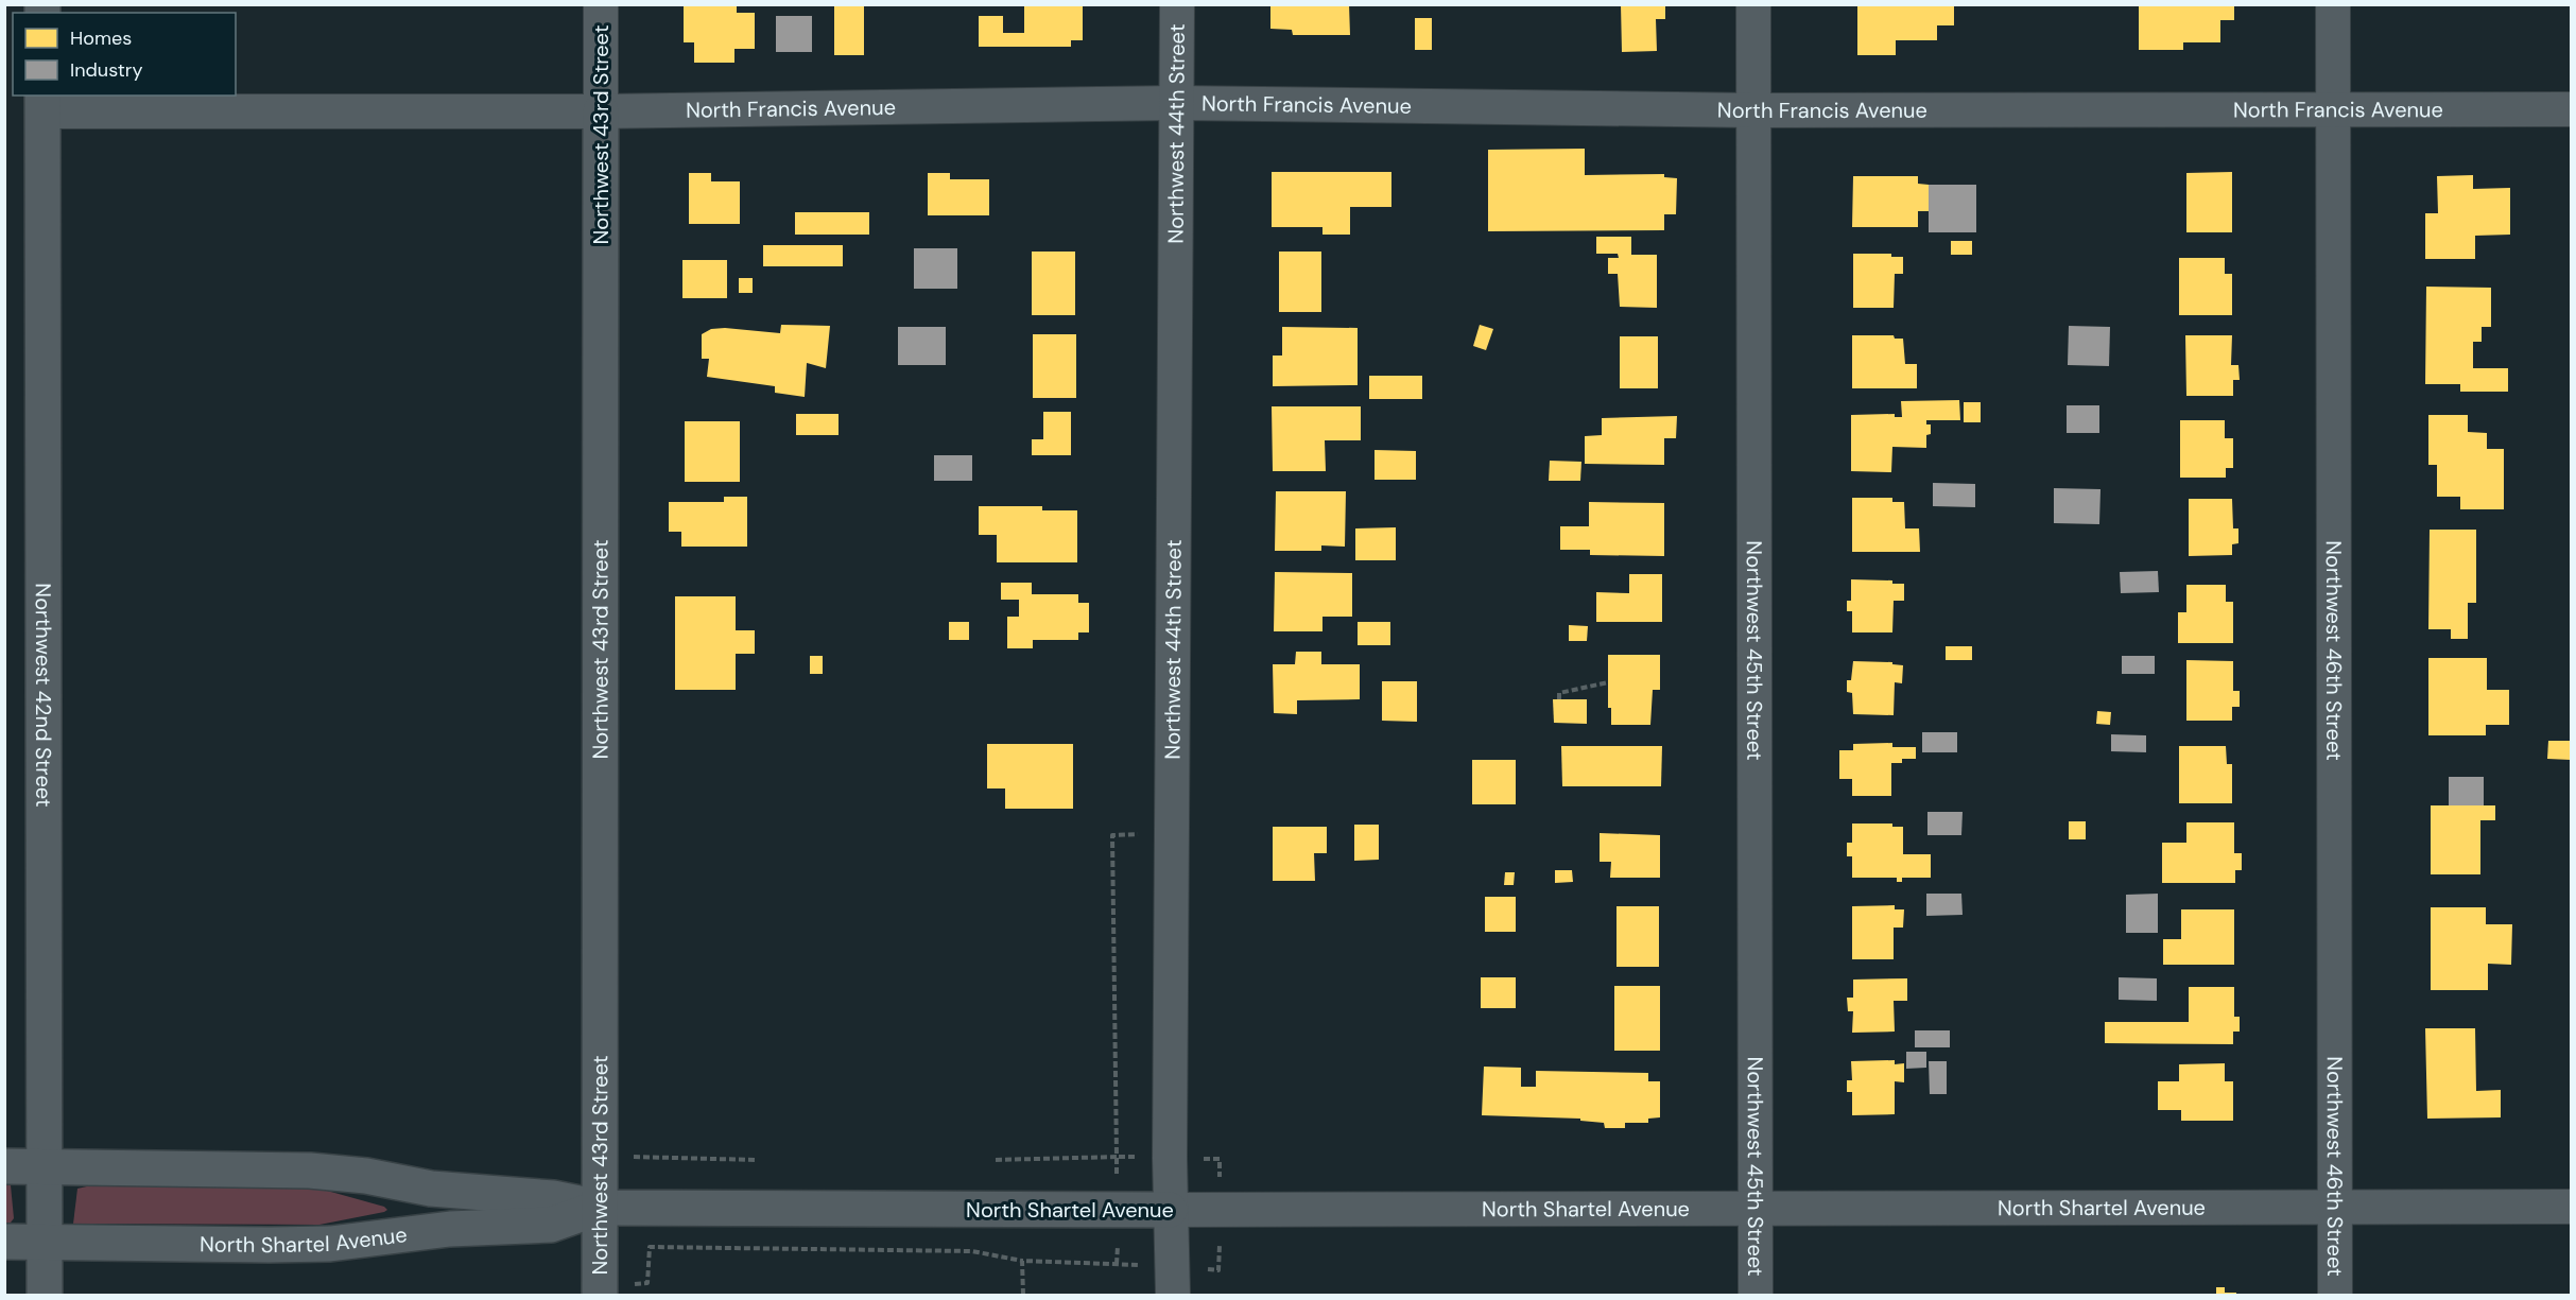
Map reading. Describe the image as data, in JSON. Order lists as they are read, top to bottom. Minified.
{"streets":{"street":["North Francis Avenue","Northwest 43rd Street","Northwest 44th Street","Northwest 46th Street","Northwest 45th Street","Northwest 42nd Street","North Shartel Avenue"]},"crossings":[["North Francis Avenue","Northwest 43rd Street"],["North Francis Avenue","Northwest 44th Street"],["North Francis Avenue","Northwest 46th Street"],["North Francis Avenue","Northwest 45th Street"],["North Francis Avenue","Northwest 42nd Street"],["Northwest 43rd Street","North Shartel Avenue"],["Northwest 44th Street","North Shartel Avenue"],["Northwest 46th Street","North Shartel Avenue"],["Northwest 45th Street","North Shartel Avenue"],["Northwest 42nd Street","North Shartel Avenue"]],"legend":["Homes","Industry"]}
